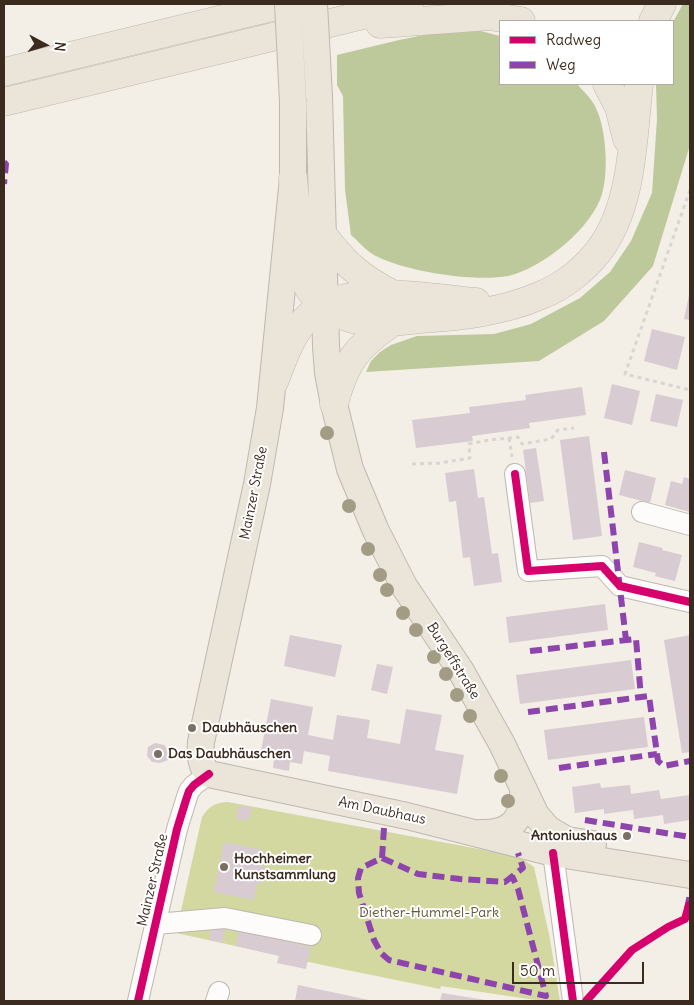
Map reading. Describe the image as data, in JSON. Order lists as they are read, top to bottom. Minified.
{"streets":{"main road":["Mainzer Straße","Burgeffstraße","Am Daubhaus"]},"crossings":[["Mainzer Straße","Am Daubhaus"],["Burgeffstraße","Am Daubhaus"]],"parks":["Diether-Hummel-Park"],"places":["Daubhäuschen","Das Daubhäuschen","Antoniushaus","Hochheimer Kunstsammlung"],"legend":["Radweg","Weg"],"scale_bar":"50 m","north":"right"}
